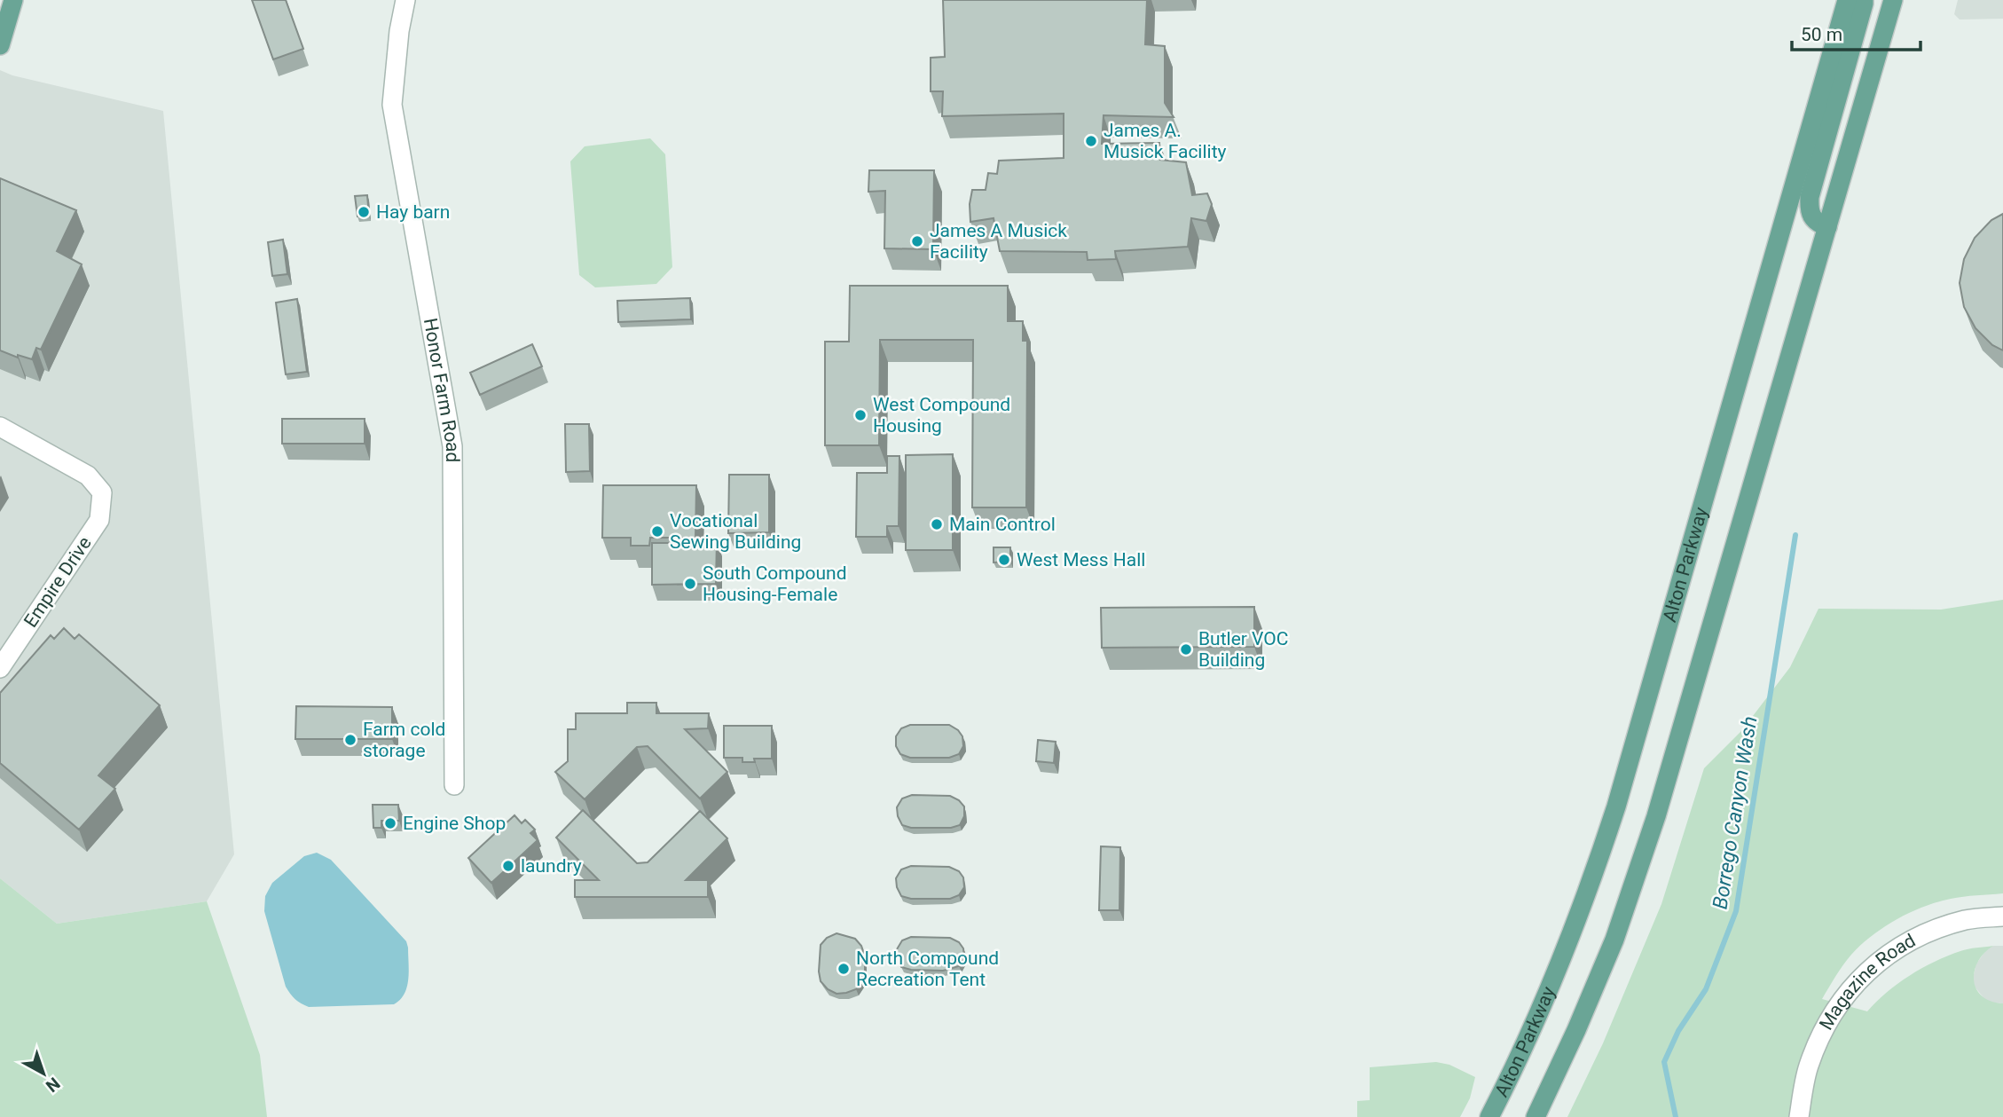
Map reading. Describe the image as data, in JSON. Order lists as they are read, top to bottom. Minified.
{"streets":{"main road":["Alton Parkway"],"street":["Honor Farm Road","Empire Drive","Magazine Road"]},"water":["Borrego Canyon Wash"],"places":["James A. Musick Facility","Hay barn","James A Musick Facility","West Compound Housing","Main Control","Vocational Sewing Building","West Mess Hall","South Compound Housing-Female","Butler VOC Building","Farm cold storage","Engine Shop","laundry","North Compound Recreation Tent"],"scale_bar":"50 m","north":"bottom right"}
